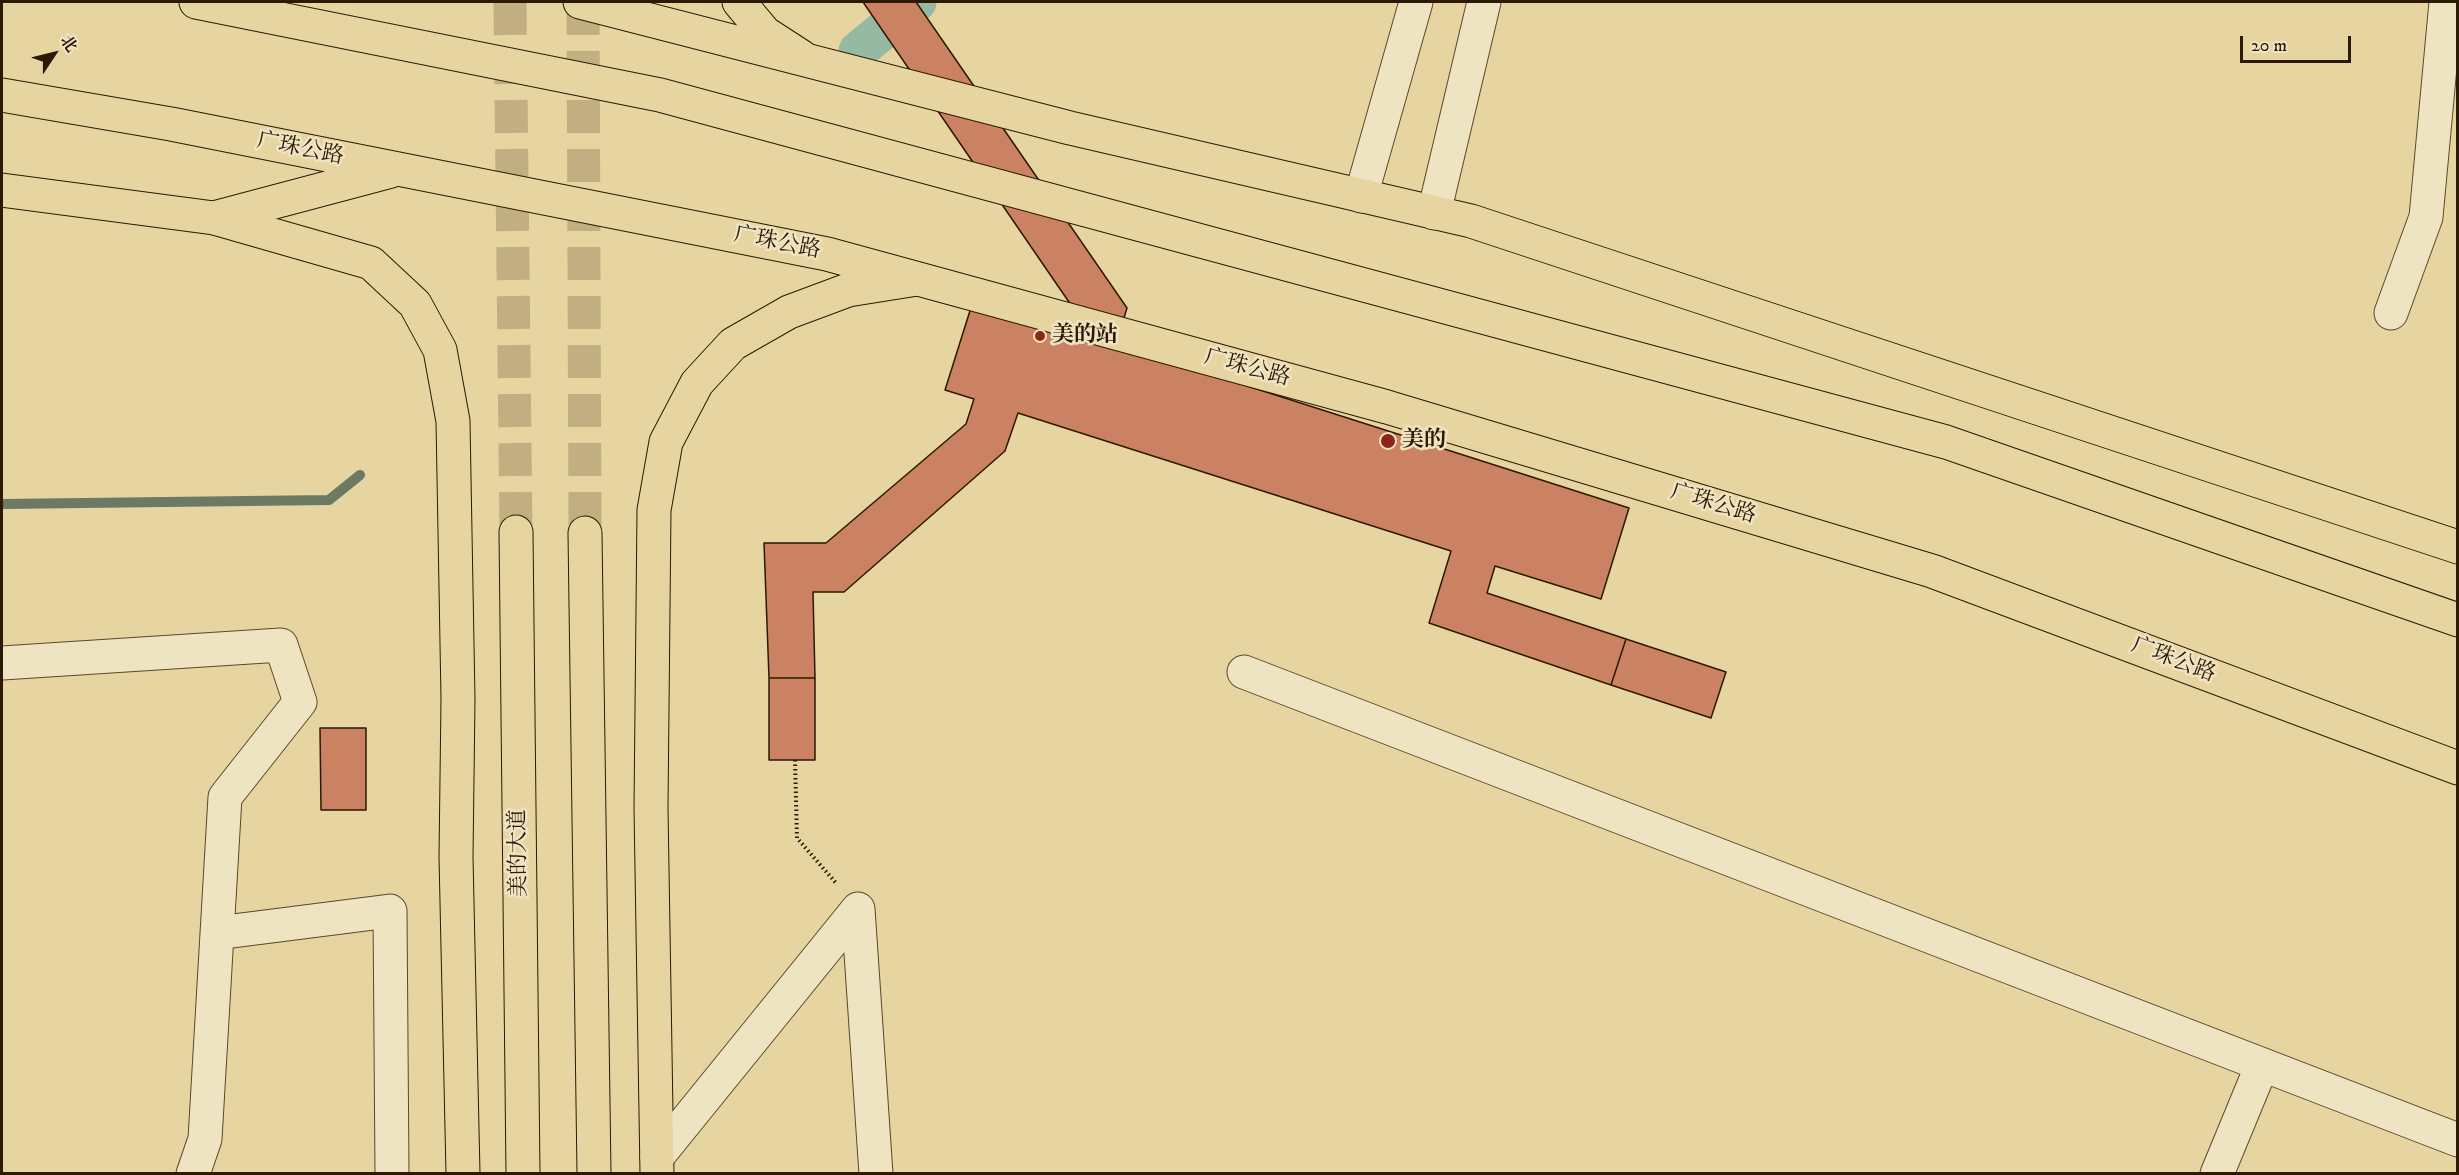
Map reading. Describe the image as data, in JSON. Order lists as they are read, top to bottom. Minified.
{"streets":{"main road":["广珠公路","美的大道"]},"places":["美的站","美的"],"scale_bar":"20 m","north":"top right"}
